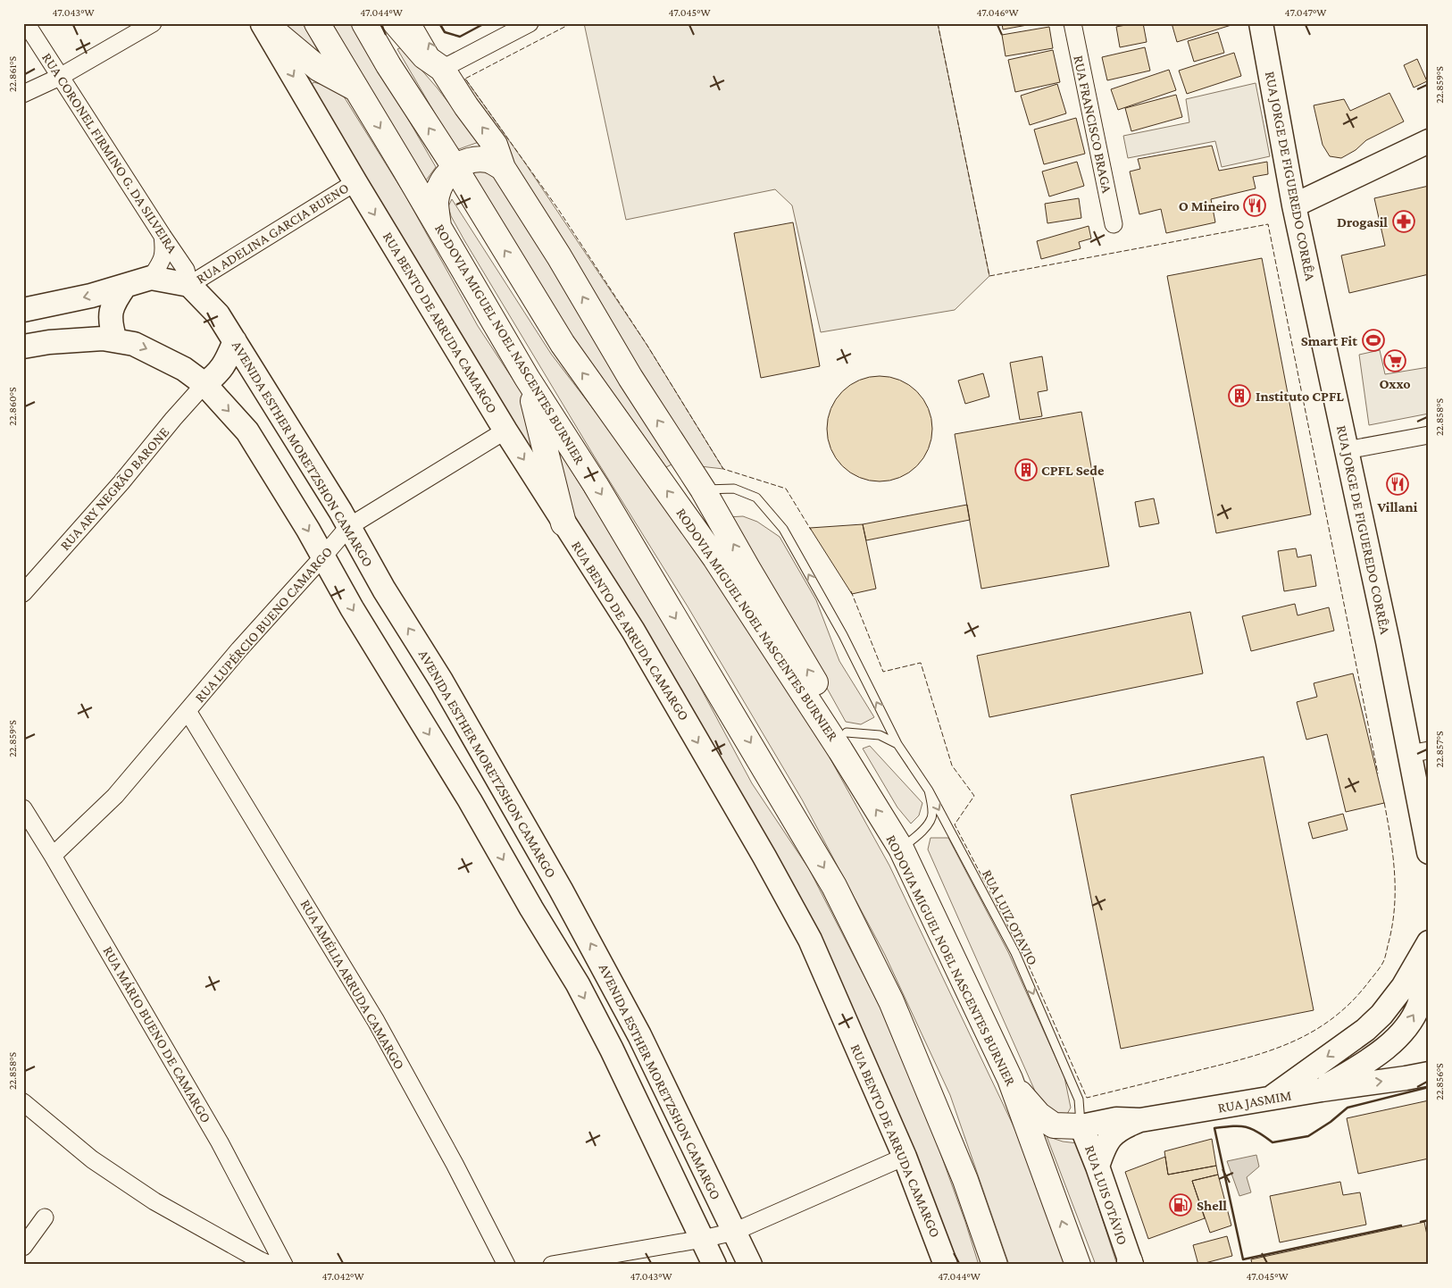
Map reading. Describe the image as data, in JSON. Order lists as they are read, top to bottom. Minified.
{"streets":{"highway":["RODOVIA MIGUEL NOEL NASCENTES BURNIER"],"main road":["RUA JORGE DE FIGUEREDO CORRÊA","RUA BENTO DE ARRUDA CAMARGO","AVENIDA ESTHER MORETZSHON CAMARGO","RUA JASMIM","RUA LUIS OTÁVIO"],"street":["RUA FRANCISCO BRAGA","RUA CORONEL FIRMINO G. DA SILVEIRA","RUA ADELINA GARCIA BUENO","RUA ARY NEGRÃO BARONE","RUA LUPÉRCIO BUENO CAMARGO","RUA AMÉLIA ARRUDA CAMARGO","RUA MÁRIO BUENO DE CAMARGO"],"lane":["RUA LUIZ OTAVIO"]},"crossings":[["RUA CORONEL FIRMINO G. DA SILVEIRA","RUA ADELINA GARCIA BUENO"],["RUA CORONEL FIRMINO G. DA SILVEIRA","AVENIDA ESTHER MORETZSHON CAMARGO"],["RUA ADELINA GARCIA BUENO","RUA BENTO DE ARRUDA CAMARGO"],["RUA ADELINA GARCIA BUENO","AVENIDA ESTHER MORETZSHON CAMARGO"],["RUA BENTO DE ARRUDA CAMARGO","RUA LUPÉRCIO BUENO CAMARGO"],["AVENIDA ESTHER MORETZSHON CAMARGO","RUA ARY NEGRÃO BARONE"],["AVENIDA ESTHER MORETZSHON CAMARGO","RUA LUPÉRCIO BUENO CAMARGO"],["RUA LUPÉRCIO BUENO CAMARGO","RUA AMÉLIA ARRUDA CAMARGO"],["RUA LUPÉRCIO BUENO CAMARGO","RUA MÁRIO BUENO DE CAMARGO"],["RUA LUIZ OTAVIO","RUA JASMIM"],["RUA LUIZ OTAVIO","RUA LUIS OTÁVIO"],["RUA JASMIM","RUA LUIS OTÁVIO"]],"one_way":["RUA BENTO DE ARRUDA CAMARGO"],"places":{"restaurant":["O Mineiro","Villani"],"pharmacy":["Drogasil"],"sports":["Smart Fit"],"supermarket":["Oxxo"],"building":["Instituto CPFL","CPFL Sede"],"fuel station":["Shell"]},"coordinates":["47.043°W","47.044°W","47.045°W","47.046°W","47.047°W","22.861°S","22.859°S","22.860°S","22.858°S","22.857°S","22.856°S","47.042°W"]}
